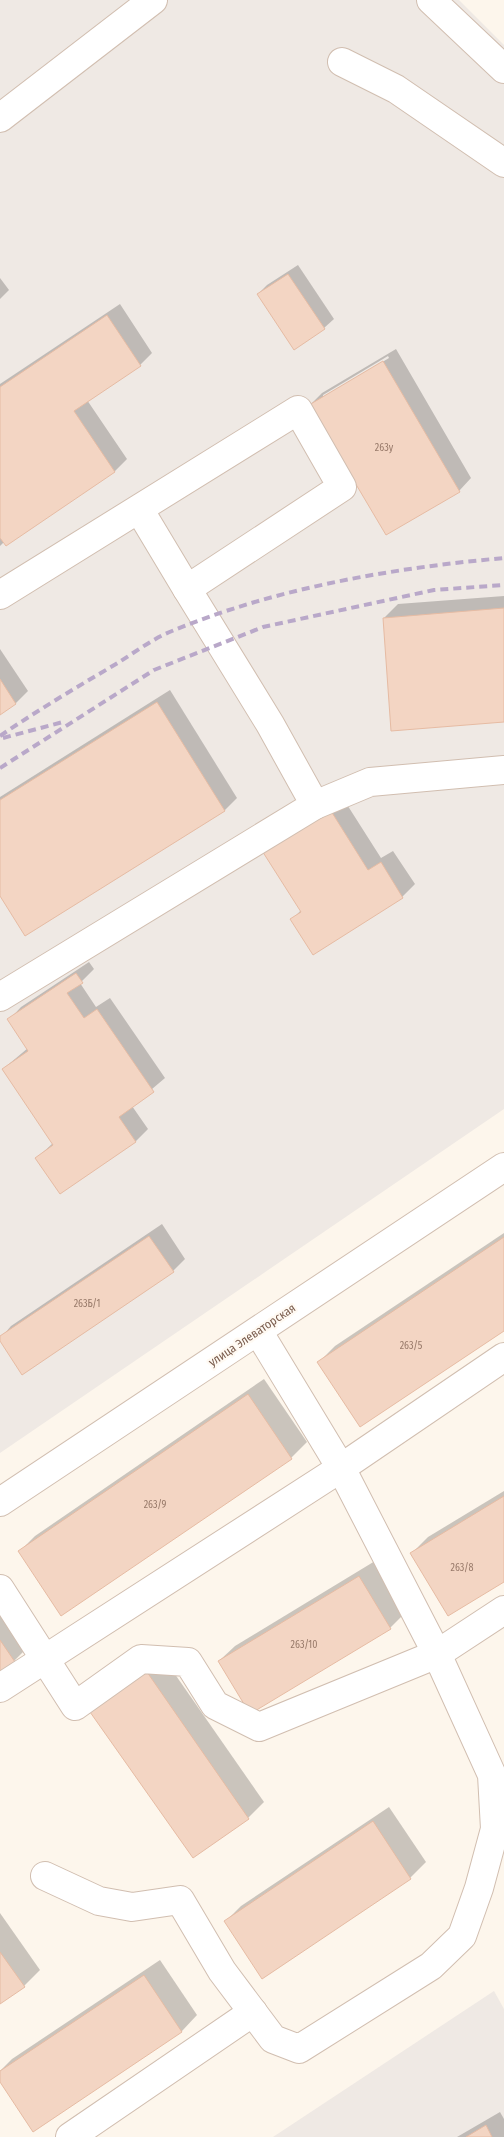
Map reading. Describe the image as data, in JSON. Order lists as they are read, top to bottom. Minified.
{"streets":{"street":["улица Элеваторская"]},"house_numbers":["263у","263Б/1","263/5","263/9","263/8","263/10"]}
